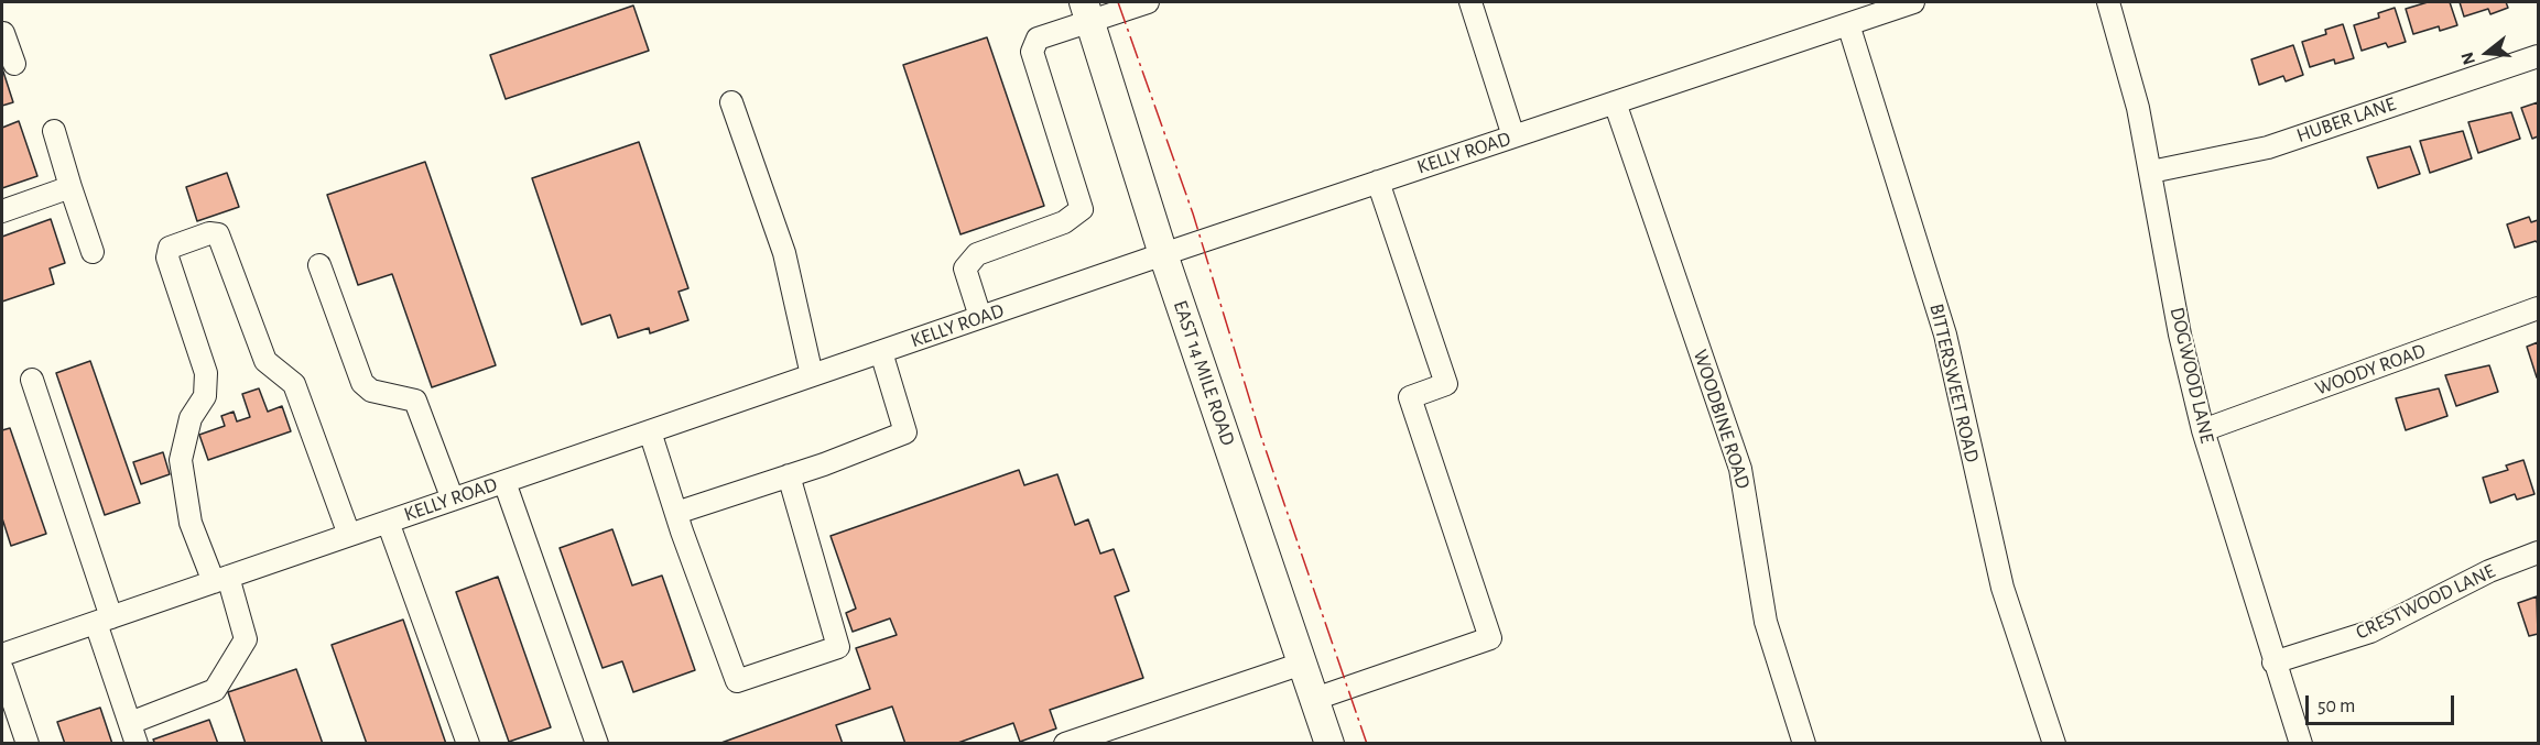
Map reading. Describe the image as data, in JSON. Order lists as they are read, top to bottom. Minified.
{"streets":{"main road":["EAST 14 MILE ROAD"],"street":["HUBER LANE","KELLY ROAD","WOODY ROAD","DOGWOOD LANE","BITTERSWEET ROAD","WOODBINE ROAD","CRESTWOOD LANE"]},"crossings":[["HUBER LANE","DOGWOOD LANE"],["KELLY ROAD","EAST 14 MILE ROAD"],["KELLY ROAD","BITTERSWEET ROAD"],["KELLY ROAD","WOODBINE ROAD"],["WOODY ROAD","DOGWOOD LANE"],["DOGWOOD LANE","CRESTWOOD LANE"]],"scale_bar":"50 m","north":"left"}
